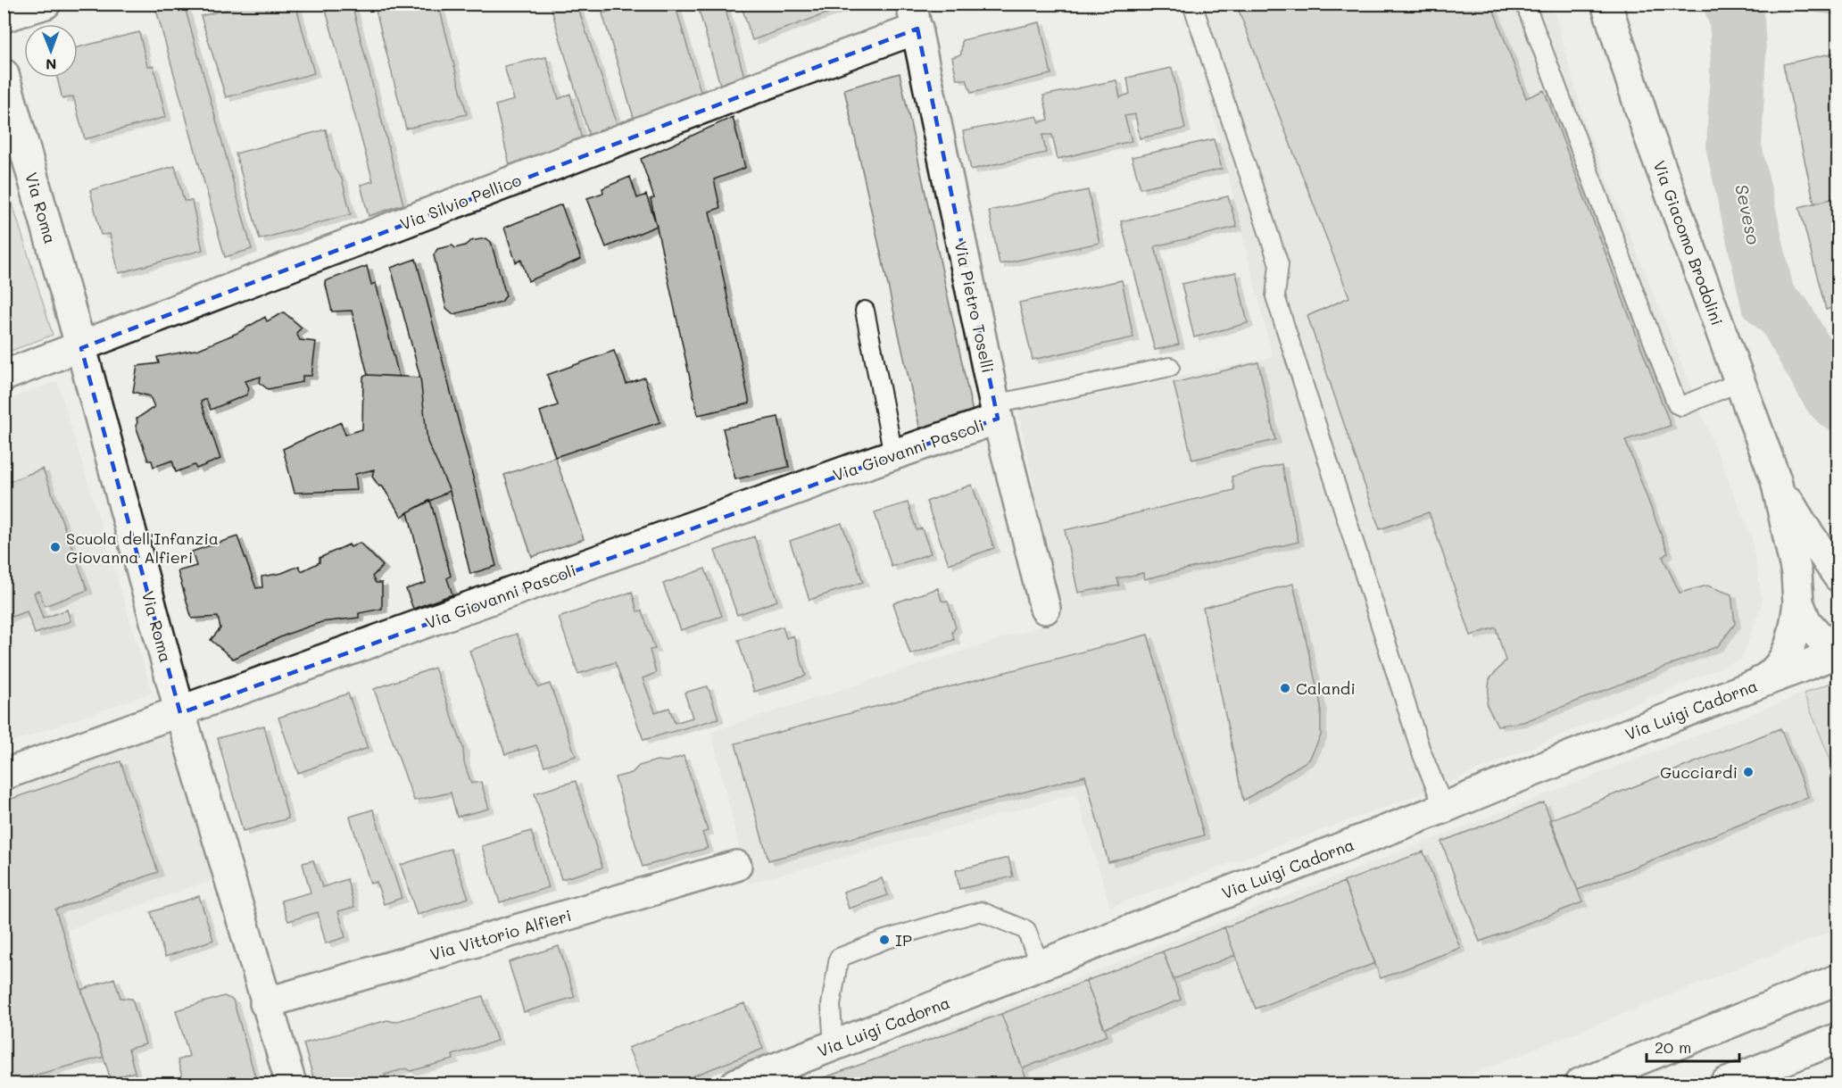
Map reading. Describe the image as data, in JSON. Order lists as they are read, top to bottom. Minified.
{"streets":{"main road":["Via Silvio Pellico","Via Roma","Via Giacomo Brodolini","Via Pietro Toselli","Via Giovanni Pascoli","Via Luigi Cadorna","Via Vittorio Alfieri"]},"crossings":[["Via Silvio Pellico","Via Roma"],["Via Silvio Pellico","Via Pietro Toselli"],["Via Roma","Via Giovanni Pascoli"],["Via Roma","Via Vittorio Alfieri"],["Via Pietro Toselli","Via Giovanni Pascoli"]],"water":["Seveso"],"places":["Scuola dell'Infanzia Giovanna Alfieri","Calandi","Gucciardi","IP"],"scale_bar":"20 m","north":"bottom"}
